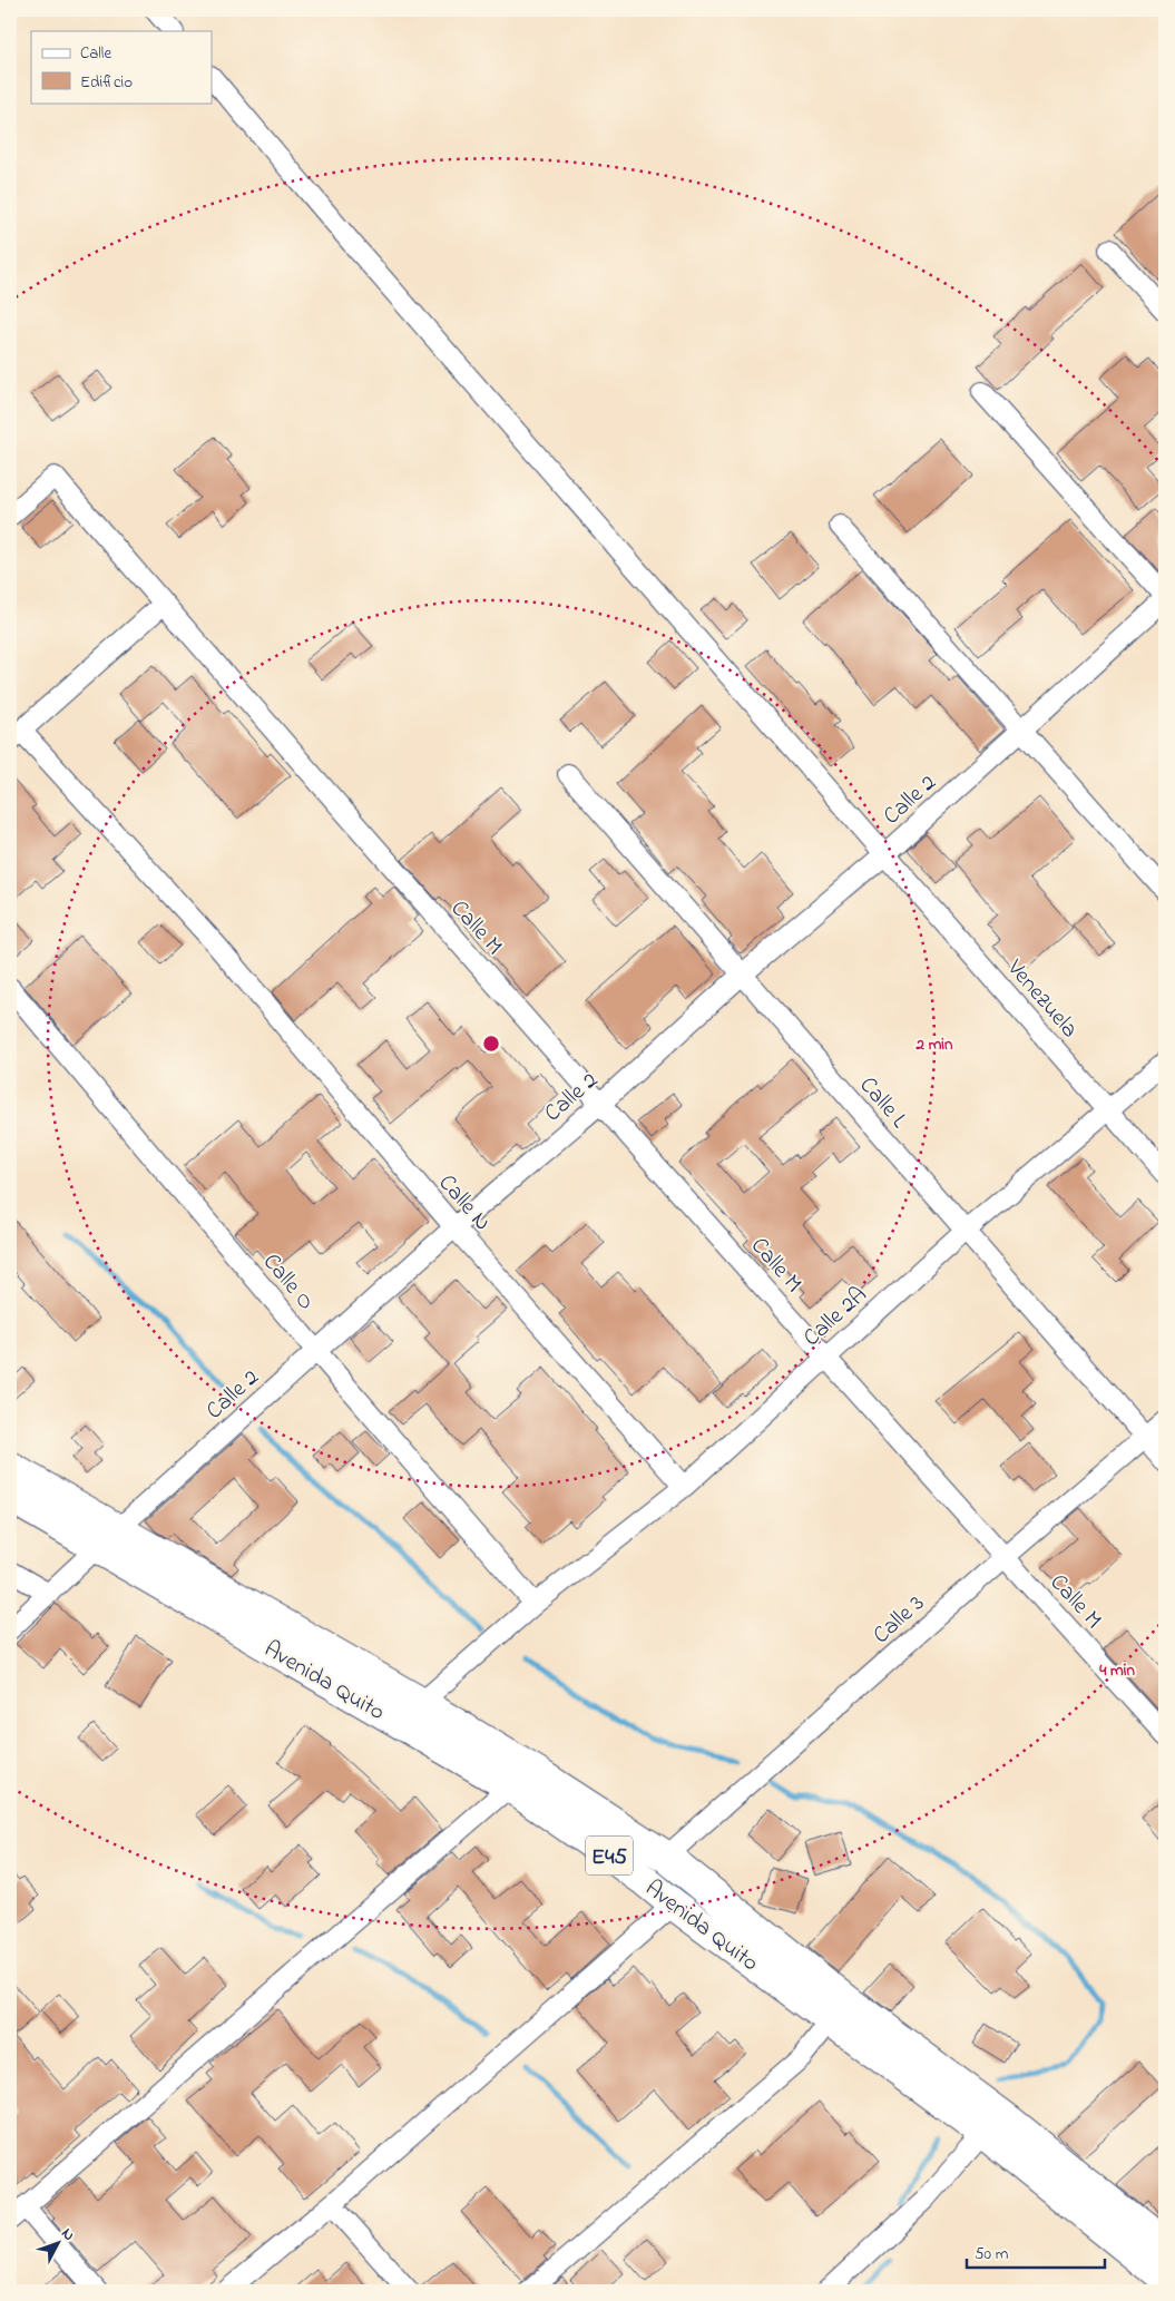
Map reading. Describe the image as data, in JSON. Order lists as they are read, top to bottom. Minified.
{"streets":{"highway":["Avenida Quito","E45"],"street":["Calle 2","Calle M","Venezuela","Calle L","Calle N","Calle O","Calle 2A","Calle 3"]},"crossings":[["Calle 2","Calle M"],["Calle 2","Venezuela"],["Calle 2","Calle L"],["Calle 2","Calle N"],["Calle 2","Calle O"],["Calle 2","Avenida Quito"],["Calle M","Calle 2A"],["Calle M","Calle 3"],["Venezuela","Calle 2A"],["Calle L","Calle 2A"],["Calle L","Calle 3"],["Calle N","Calle 2A"],["Calle O","Calle 2A"],["Calle 2A","Avenida Quito"],["Calle 3","Avenida Quito"]],"legend":["Calle","Edificio"],"scale_bar":"50 m","north":"top right","rings":["2 min","4 min"]}
